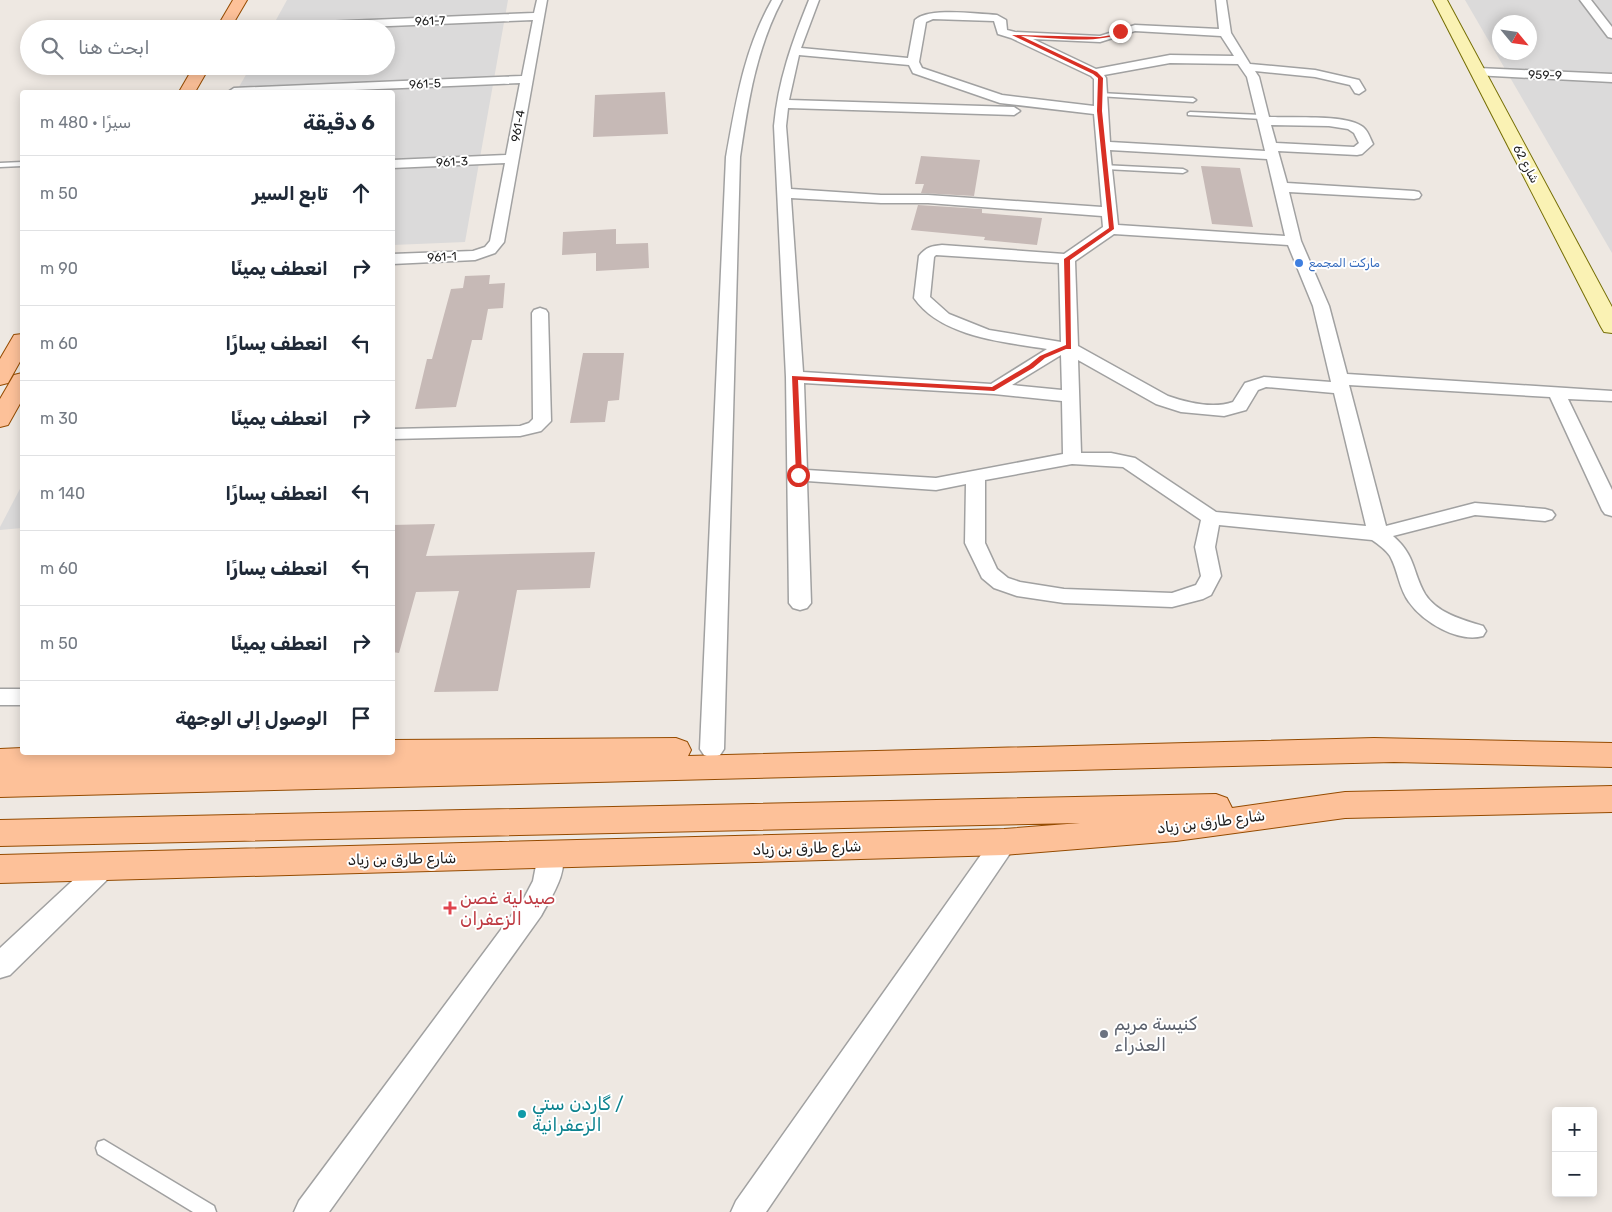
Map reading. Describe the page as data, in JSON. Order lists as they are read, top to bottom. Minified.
{"streets":{"main road":["شارع طارق بن زياد"],"street":["961-7","959-9","961-5","961-4","961-3","شارع 62","961-1"]},"crossings":[["961-7","961-4"],["959-9","شارع 62"],["961-5","961-4"],["961-4","961-3"],["961-4","961-1"]],"places":{"other":["ماركت المجمع","كنيسة مريم العذراء","گاردن ستي / الزعفرانية"],"health":["صيدلية غصن الزعفران"]},"north":"bottom right","page":{"search":"ابحث هنا","heading":["6 دقيقة","سيرًا · 480 m"],"list":[["تابع السير","50 m"],["انعطف يمينًا","90 m"],["انعطف يسارًا","60 m"],["انعطف يمينًا","30 m"],["انعطف يسارًا","140 m"],["انعطف يسارًا","60 m"],["انعطف يمينًا","50 m"],"الوصول إلى الوجهة"],"map_buttons":["+","−"]}}
